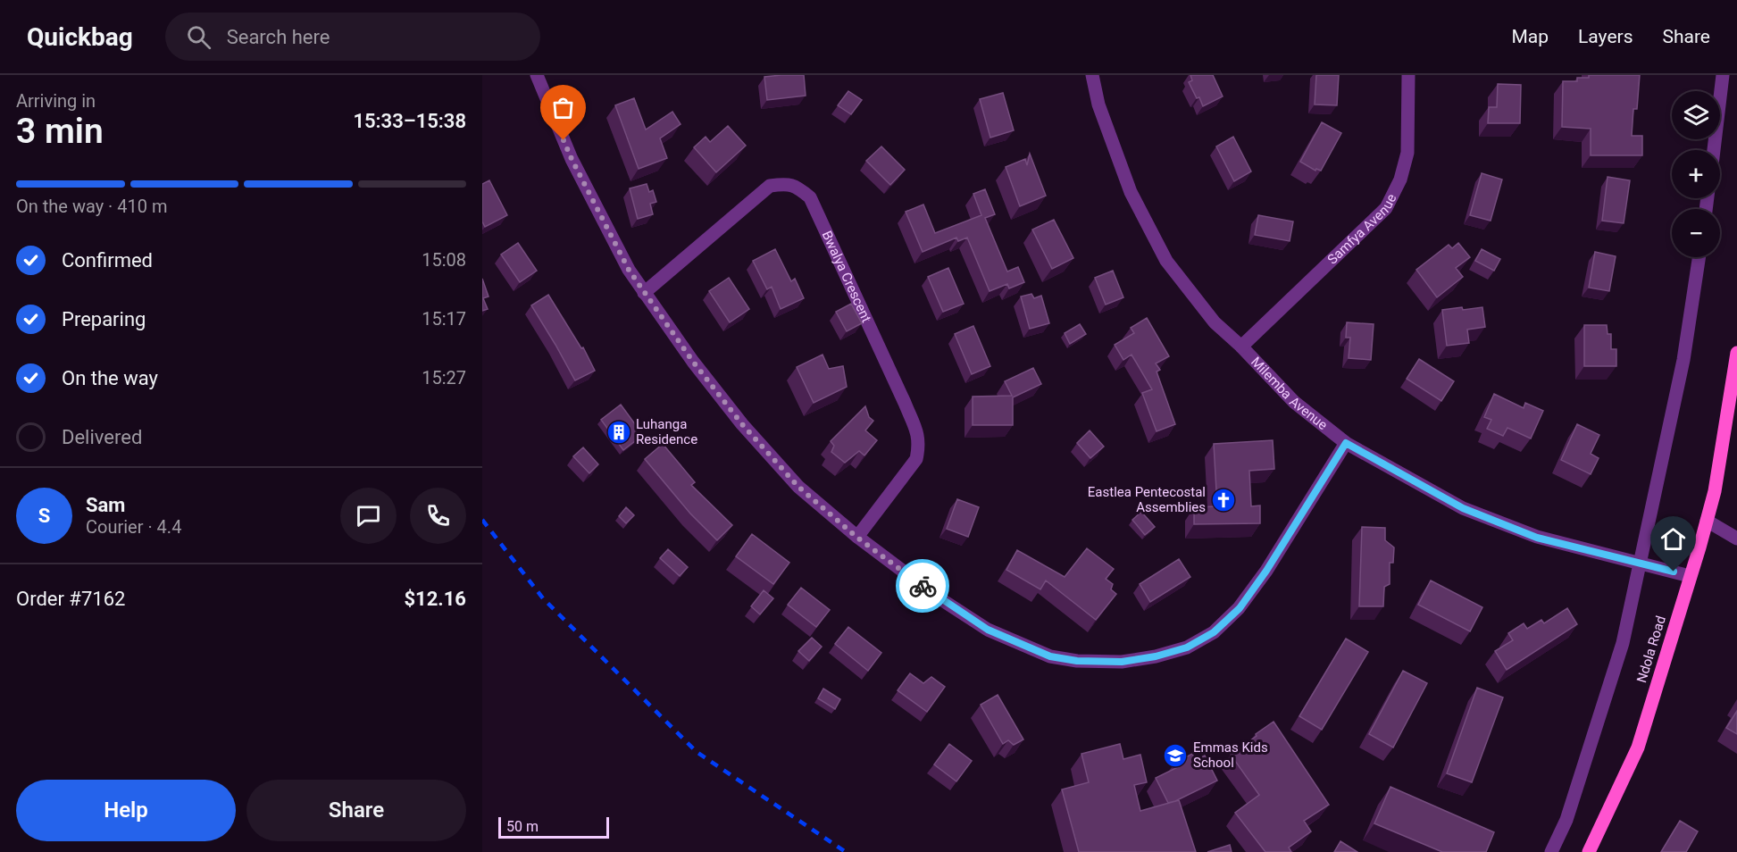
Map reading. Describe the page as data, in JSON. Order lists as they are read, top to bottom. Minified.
{"streets":{"main road":["Ndola Road"],"street":["Samfya Avenue","Bwalya Crescent","Milemba Avenue"]},"crossings":[["Samfya Avenue","Milemba Avenue"],["Milemba Avenue","Ndola Road"]],"places":{"building":["Luhanga Residence"],"church":["Eastlea Pentecostal Assemblies"],"school or university":["Emmas Kids School"]},"scale_bar":"50 m","page":{"header":"Quickbag","search":"Search here","nav":["Map","Layers","Share"],"heading":["3 min","Arriving in","15:33–15:38"],"panel":["Sam","Courier · 4.4","Order #7162","$12.16"],"map_buttons":["+","−"],"bar":"On the way · 410 m","list":[["Confirmed","15:08"],["Preparing","15:17"],["On the way","15:27"],"Delivered"],"round":"S","buttons":["Help","Share"],"scale":"50 m"}}
